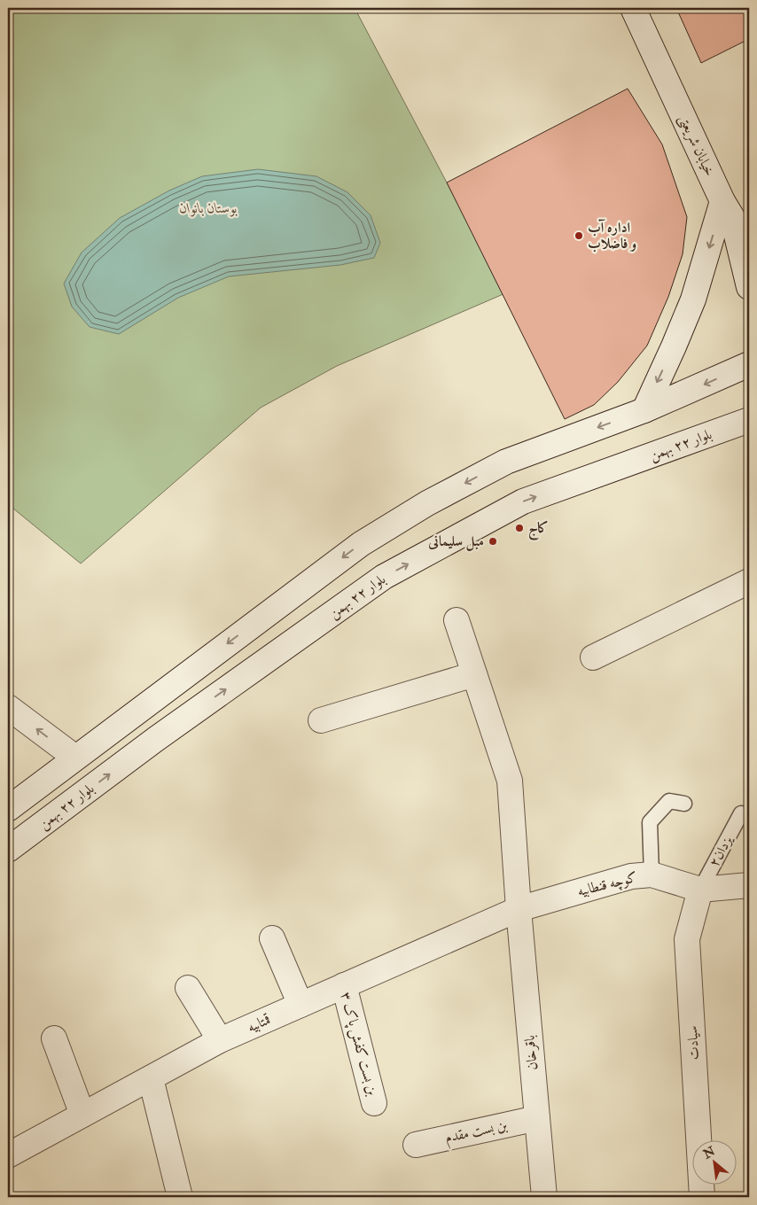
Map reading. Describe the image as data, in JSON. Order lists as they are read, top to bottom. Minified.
{"streets":{"street":["خیابان شریعتی","بلوار ۲۲ بهمن","کوچه قنطابیه","قمتابیه","سیادت","بن بست کفش پاک ۳","باقرخان","بن بست مقدم"],"lane":["یزدان۲"]},"crossings":[["یزدان۲","کوچه قنطابیه"],["یزدان۲","سیادت"],["کوچه قنطابیه","قمتابیه"],["کوچه قنطابیه","سیادت"],["کوچه قنطابیه","باقرخان"],["قمتابیه","بن بست کفش پاک ۳"],["قمتابیه","باقرخان"],["باقرخان","بن بست مقدم"]],"parks":["بوستان بانوان"],"places":["اداره آب و فاضلاب","کاج","مبل سلیمانی"],"north":"top left"}
